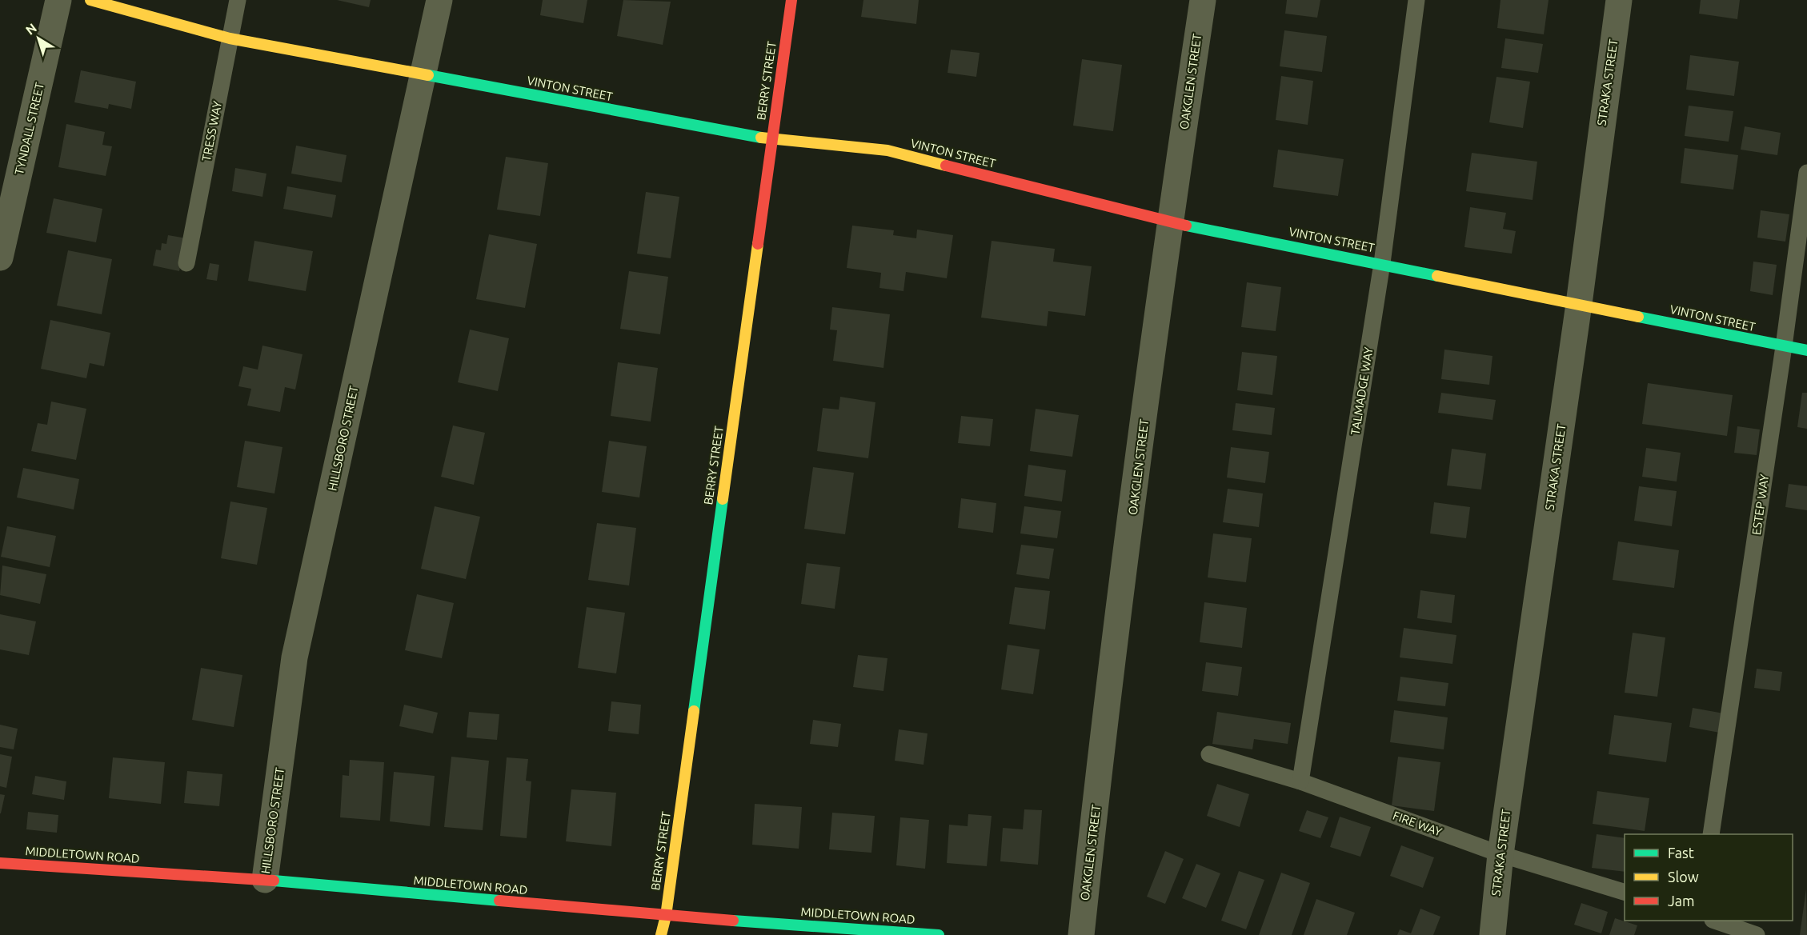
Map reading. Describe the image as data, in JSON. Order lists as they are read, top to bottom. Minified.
{"streets":{"street":["BERRY STREET","OAKGLEN STREET","STRAKA STREET","VINTON STREET","TYNDALL STREET","HILLSBORO STREET","MIDDLETOWN ROAD"],"lane":["TRESS WAY","TALMADGE WAY","ESTEP WAY","FIRE WAY"]},"crossings":[["BERRY STREET","VINTON STREET"],["BERRY STREET","MIDDLETOWN ROAD"],["OAKGLEN STREET","VINTON STREET"],["STRAKA STREET","VINTON STREET"],["STRAKA STREET","FIRE WAY"],["VINTON STREET","TRESS WAY"],["VINTON STREET","TALMADGE WAY"],["VINTON STREET","HILLSBORO STREET"],["VINTON STREET","ESTEP WAY"],["TALMADGE WAY","FIRE WAY"],["HILLSBORO STREET","MIDDLETOWN ROAD"]],"legend":["Fast","Slow","Jam"],"north":"top left"}
